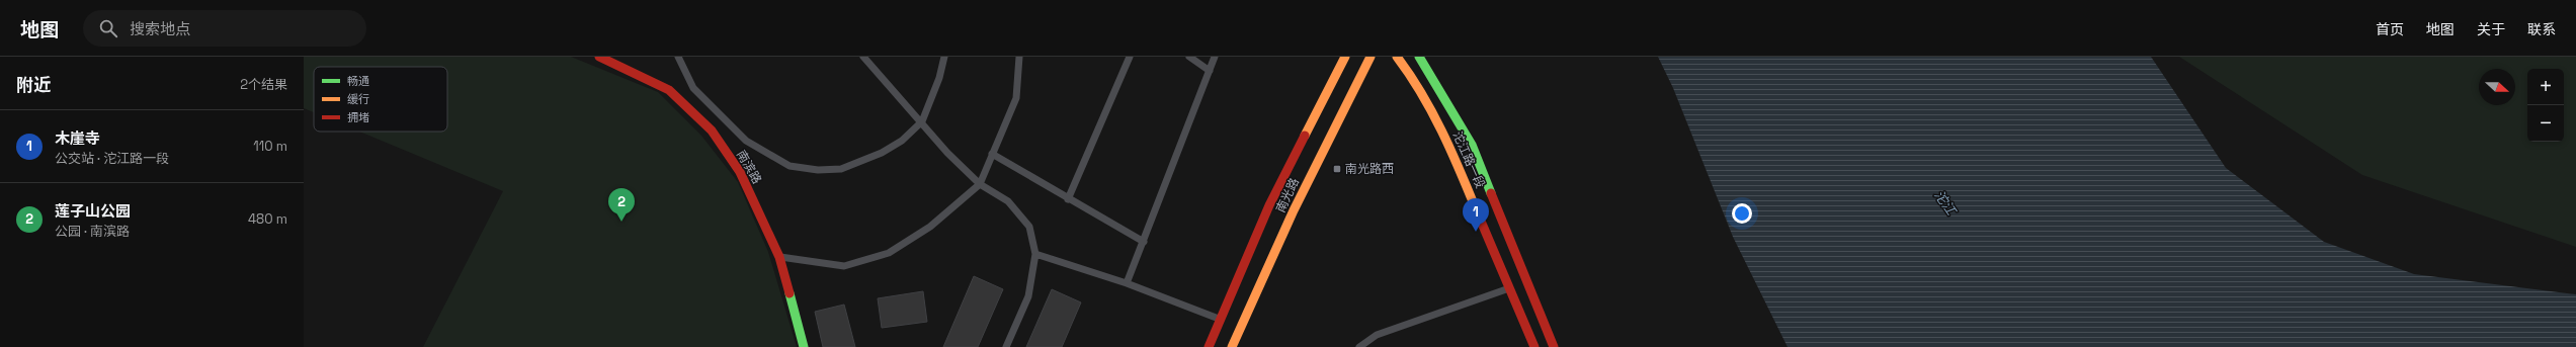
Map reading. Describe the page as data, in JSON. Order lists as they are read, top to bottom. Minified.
{"streets":{"street":["沱江路一段","南滨路","南光路"]},"water":["沱江"],"places":{"transit":["南光路西"]},"legend":["畅通","缓行","拥堵"],"north":"right","page":{"header":"地图","search":"搜索地点","nav":["首页","地图","关于","联系"],"heading":["附近","2个结果"],"map_buttons":["+","−"],"list":[{"mark":"1","name":"木崖寺","note":"公交站 · 沱江路一段","value":"110 m"},{"mark":"2","name":"莲子山公园","note":"公园 · 南滨路","value":"480 m"}],"pins":["2","1"]}}
